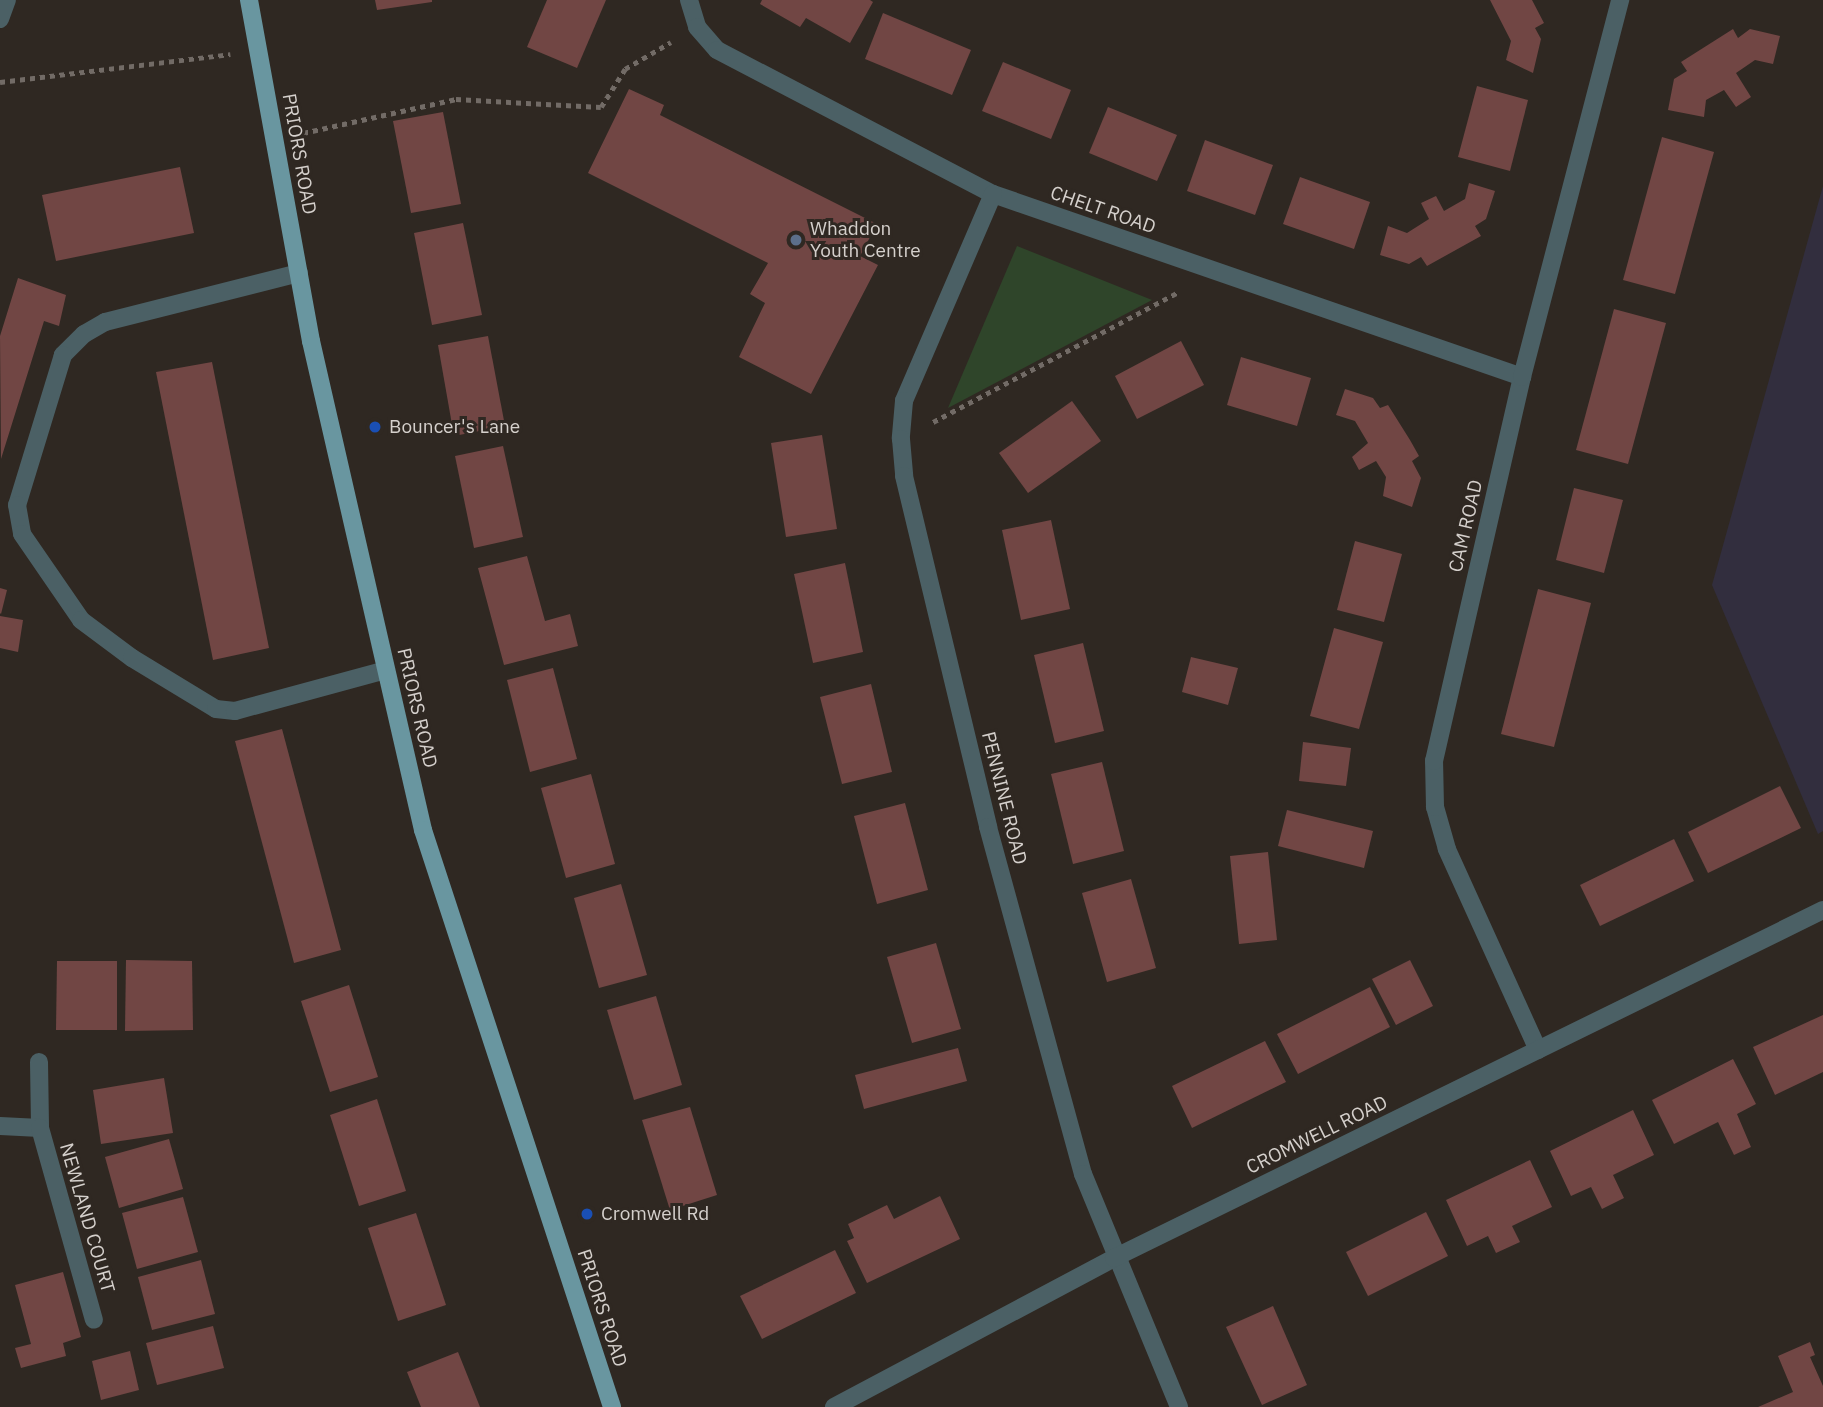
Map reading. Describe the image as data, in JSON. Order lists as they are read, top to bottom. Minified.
{"streets":{"main road":["PRIORS ROAD"],"street":["CHELT ROAD","CAM ROAD","PENNINE ROAD","CROMWELL ROAD","NEWLAND COURT"]},"crossings":[["CHELT ROAD","CAM ROAD"],["CHELT ROAD","PENNINE ROAD"],["CAM ROAD","CROMWELL ROAD"],["PENNINE ROAD","CROMWELL ROAD"]],"places":["Whaddon Youth Centre","Bouncer's Lane","Cromwell Rd"]}
